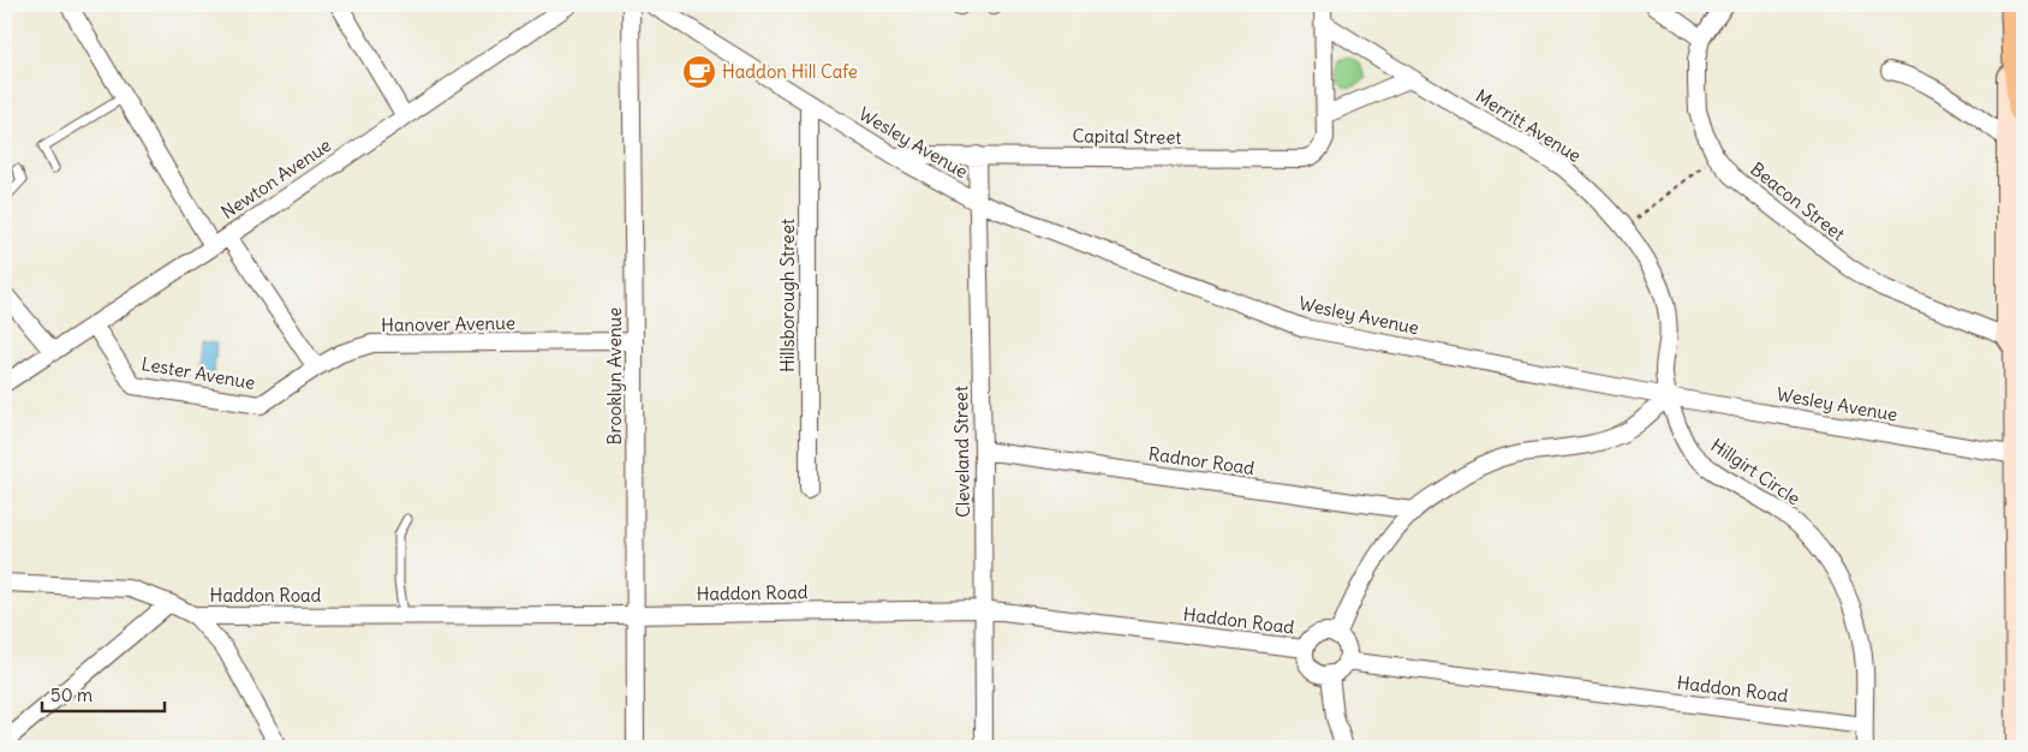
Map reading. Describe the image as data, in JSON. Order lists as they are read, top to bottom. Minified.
{"streets":{"street":["Merritt Avenue","Capital Street","Wesley Avenue","Newton Avenue","Beacon Street","Hillsborough Street","Hanover Avenue","Lester Avenue","Brooklyn Avenue","Cleveland Street","Radnor Road","Hillgirt Circle","Haddon Road"]},"crossings":[["Merritt Avenue","Capital Street"],["Merritt Avenue","Wesley Avenue"],["Merritt Avenue","Hillgirt Circle"],["Capital Street","Wesley Avenue"],["Capital Street","Cleveland Street"],["Wesley Avenue","Hillsborough Street"],["Wesley Avenue","Cleveland Street"],["Wesley Avenue","Hillgirt Circle"],["Newton Avenue","Lester Avenue"],["Hanover Avenue","Lester Avenue"],["Hanover Avenue","Brooklyn Avenue"],["Brooklyn Avenue","Haddon Road"],["Cleveland Street","Radnor Road"],["Cleveland Street","Haddon Road"],["Hillgirt Circle","Haddon Road"]],"places":{"cafe":["Haddon Hill Cafe"]},"scale_bar":"50 m"}
